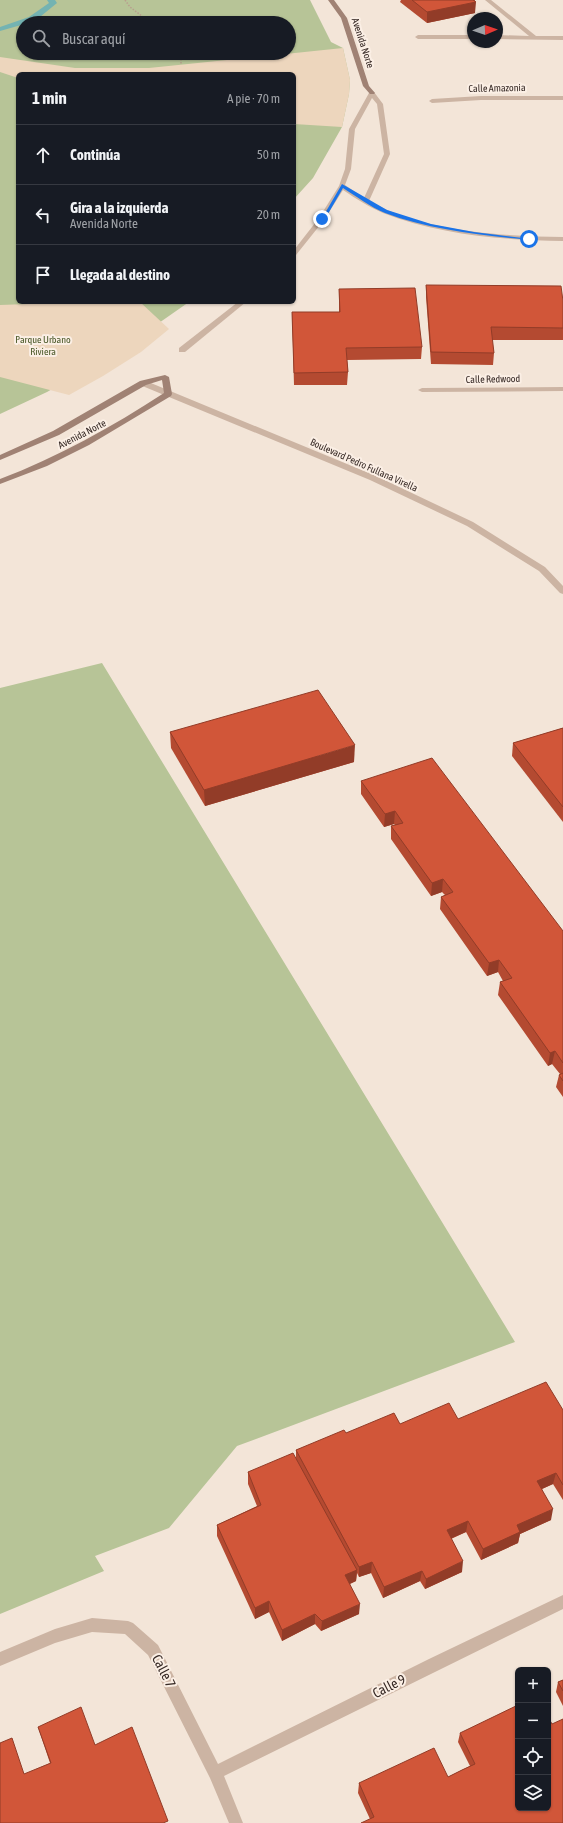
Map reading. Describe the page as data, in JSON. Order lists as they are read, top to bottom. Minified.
{"streets":{"street":["Avenida Norte","Calle Amazonia","Calle Redwood","Boulevard Pedro Fullana Virella","Calle 7","Calle 9"]},"crossings":[["Avenida Norte","Boulevard Pedro Fullana Virella"],["Calle 7","Calle 9"]],"parks":["Parque Urbano Riviera"],"north":"right","page":{"search":"Buscar aquí","heading":["1 min","A pie · 70 m"],"list":[["Continúa","50 m"],["Gira a la izquierda","Avenida Norte","20 m"],"Llegada al destino"],"map_buttons":["+","−"]}}
